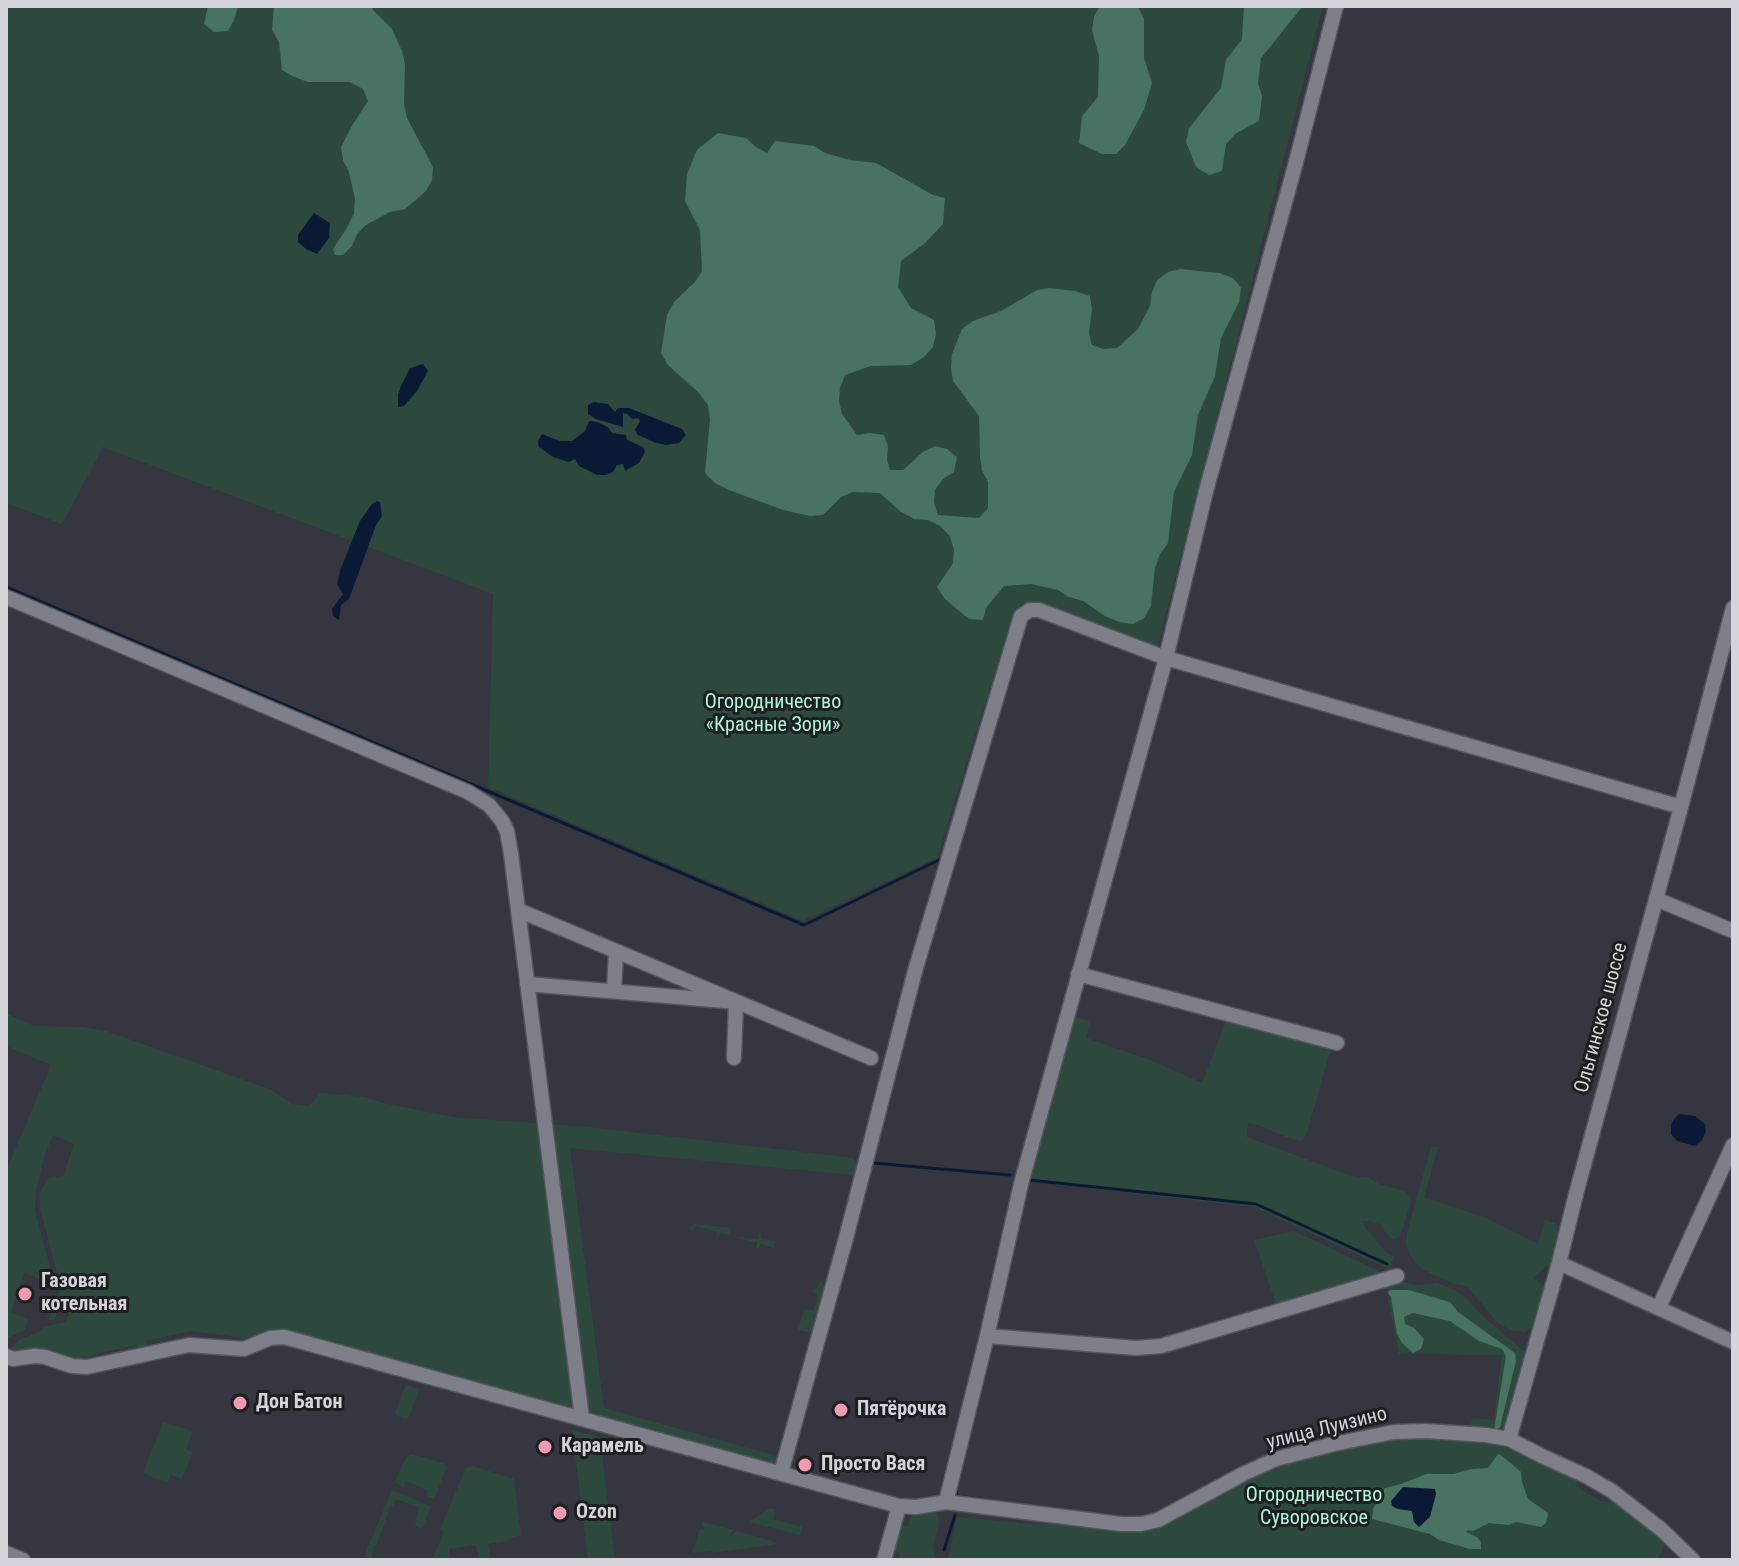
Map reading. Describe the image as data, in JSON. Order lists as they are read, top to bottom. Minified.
{"streets":{"street":["Ольгинское шоссе","улица Луизино"]},"crossings":[["Ольгинское шоссе","улица Луизино"]],"parks":["Огородничество «Красные Зори»","Огородничество Суворовское"],"places":["Газовая котельная","Дон Батон","Пятёрочка","Карамель","Просто Вася","Ozon"]}
